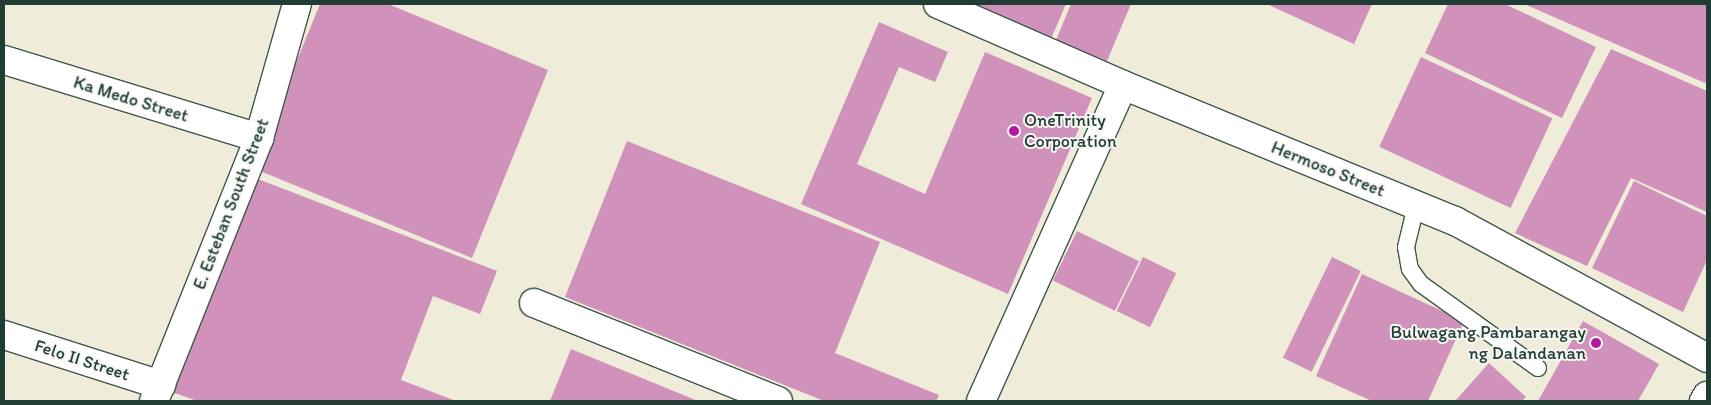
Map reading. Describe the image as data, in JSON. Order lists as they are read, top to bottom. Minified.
{"streets":{"main road":["Ka Medo Street","Hermoso Street","E. Esteban South Street","Felo II Street"]},"crossings":[["Ka Medo Street","E. Esteban South Street"],["E. Esteban South Street","Felo II Street"]],"places":["OneTrinity Corporation","Bulwagang Pambarangay ng Dalandanan"]}
